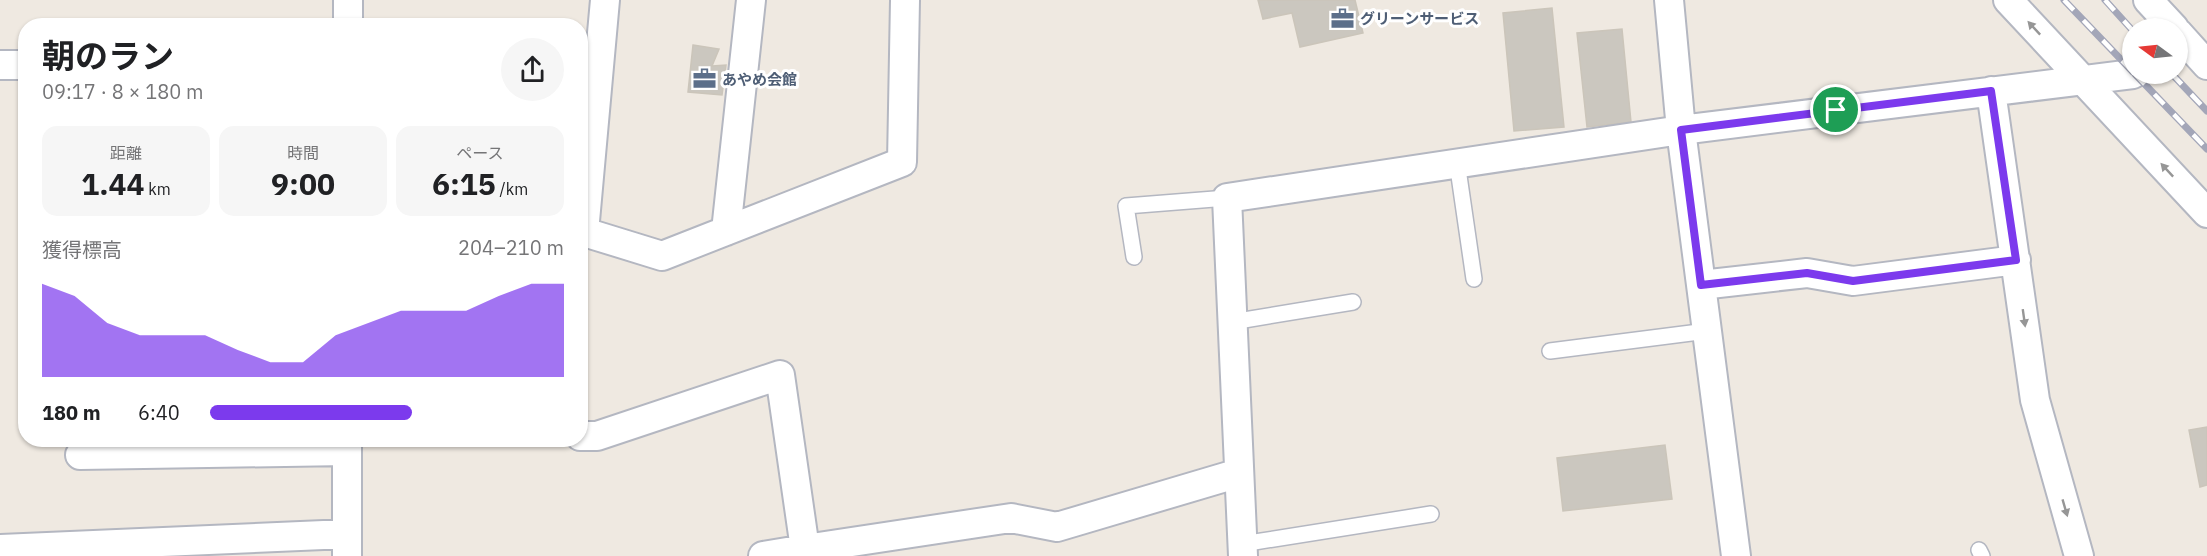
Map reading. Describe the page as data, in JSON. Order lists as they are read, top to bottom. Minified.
{"places":{"office":["グリーンサービス","あやめ会館"]},"north":"left","page":{"heading":["朝のラン","09:17 · 8 × 180 m"],"stats":[["距離","1.44 km"],["時間","9:00"],["ペース","6:15 /km"]],"chart":["獲得標高","204–210 m"],"list":[{"name":"180 m","note":"6:40"}]}}
